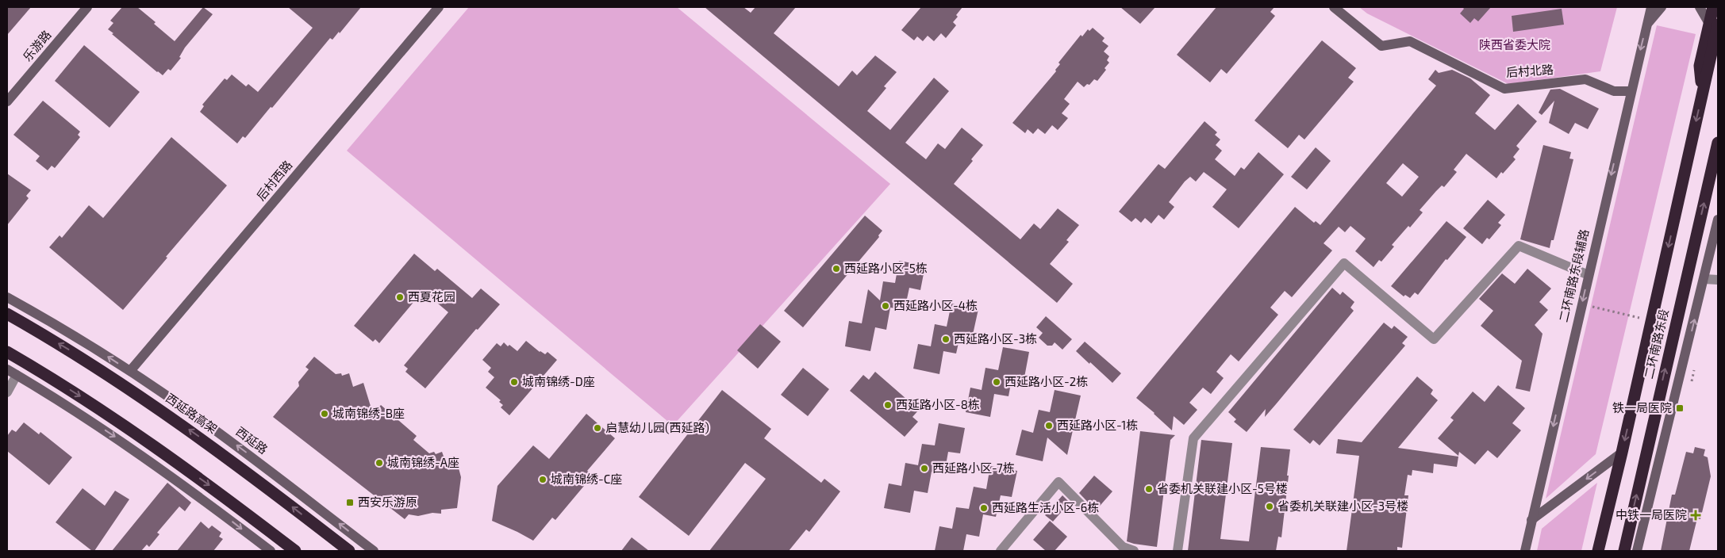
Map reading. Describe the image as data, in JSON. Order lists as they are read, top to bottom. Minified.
{"streets":{"highway":["二环南路东段","西延路高架"],"main road":["乐游路","后村北路","后村西路","二环南路东段辅路","西延路"]},"crossings":[["后村北路","二环南路东段辅路"],["后村西路","西延路"]],"one_way":["二环南路东段辅路"],"parks":["陕西省委大院"],"places":{"other":["西延路小区-5栋","西夏花园","西延路小区-4栋","西延路小区-3栋","城南锦绣-D座","西延路小区-2栋","西延路小区-8栋","城南锦绣-B座","西延路小区-1栋","启慧幼儿园(西延路)","城南锦绣-A座","西延路小区-7栋","城南锦绣-C座","省委机关联建小区-5号楼","省委机关联建小区-3号楼","西延路生活小区-6栋"],"transit":["铁一局医院","西安乐游原"],"health":["中铁一局医院"]}}
